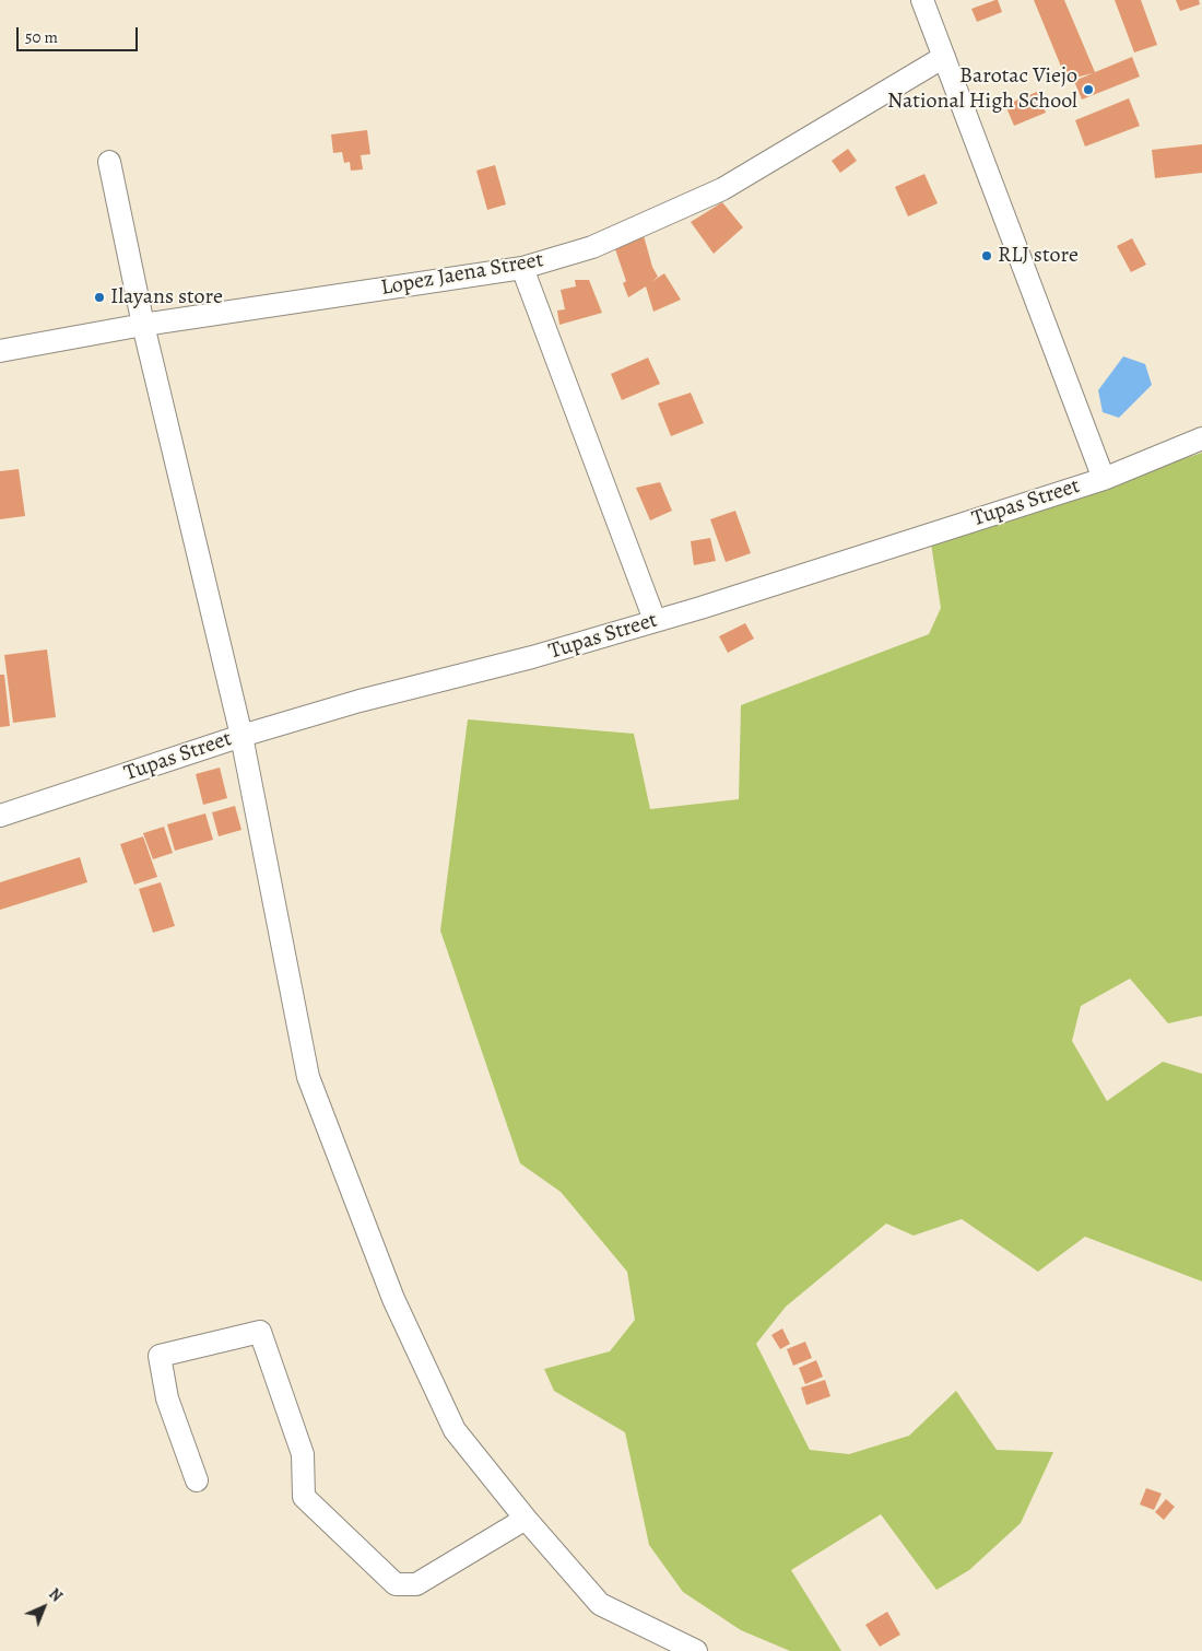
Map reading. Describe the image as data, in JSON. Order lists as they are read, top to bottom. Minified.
{"streets":{"street":["Lopez Jaena Street","Tupas Street"]},"places":["Barotac Viejo National High School","RLJ store","Ilayans store"],"scale_bar":"50 m","north":"top right"}
